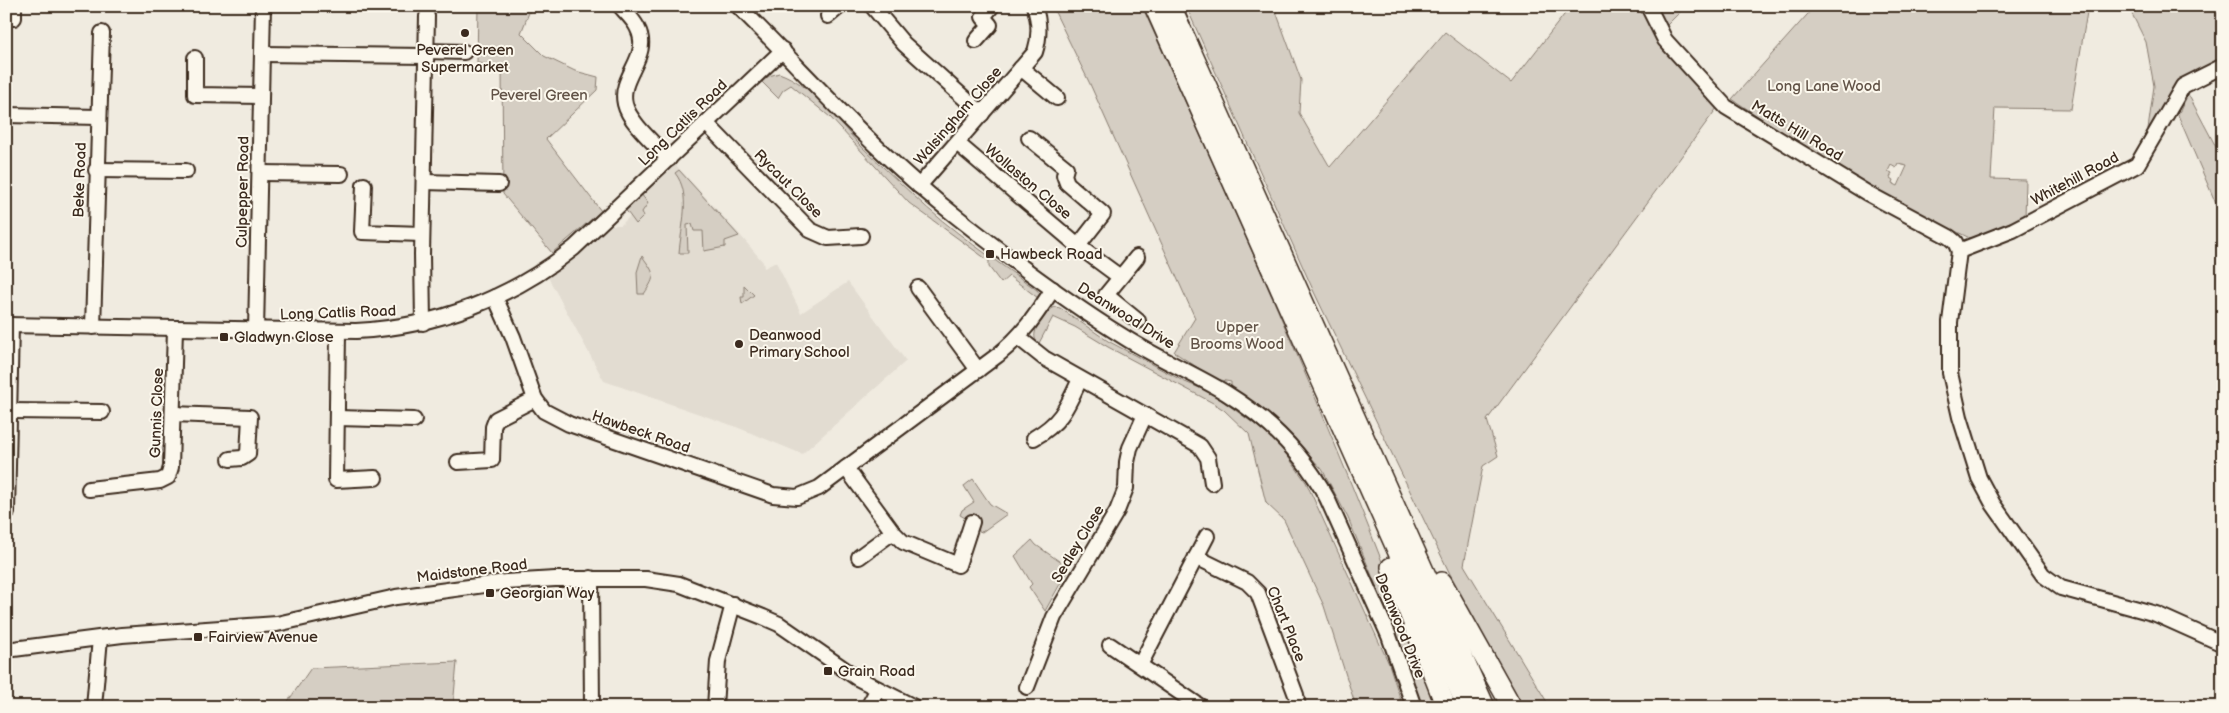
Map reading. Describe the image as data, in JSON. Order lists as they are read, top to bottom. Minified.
{"streets":{"street":["Walsingham Close","Long Catlis Road","Matts Hill Road","Whitehill Road","Beke Road","Wollaston Close","Rycaut Close","Culpepper Road","Deanwood Drive","Gunnis Close","Hawbeck Road","Sedley Close","Maidstone Road","Chart Place"]},"crossings":[["Walsingham Close","Wollaston Close"],["Walsingham Close","Deanwood Drive"],["Long Catlis Road","Beke Road"],["Long Catlis Road","Rycaut Close"],["Long Catlis Road","Culpepper Road"],["Long Catlis Road","Deanwood Drive"],["Long Catlis Road","Gunnis Close"],["Long Catlis Road","Hawbeck Road"],["Matts Hill Road","Whitehill Road"],["Deanwood Drive","Hawbeck Road"]],"parks":["Long Lane Wood","Peverel Green","Upper Brooms Wood"],"places":{"other":["Peverel Green Supermarket","Deanwood Primary School"],"transit":["Hawbeck Road","Gladwyn Close","Georgian Way","Fairview Avenue","Grain Road"]}}
